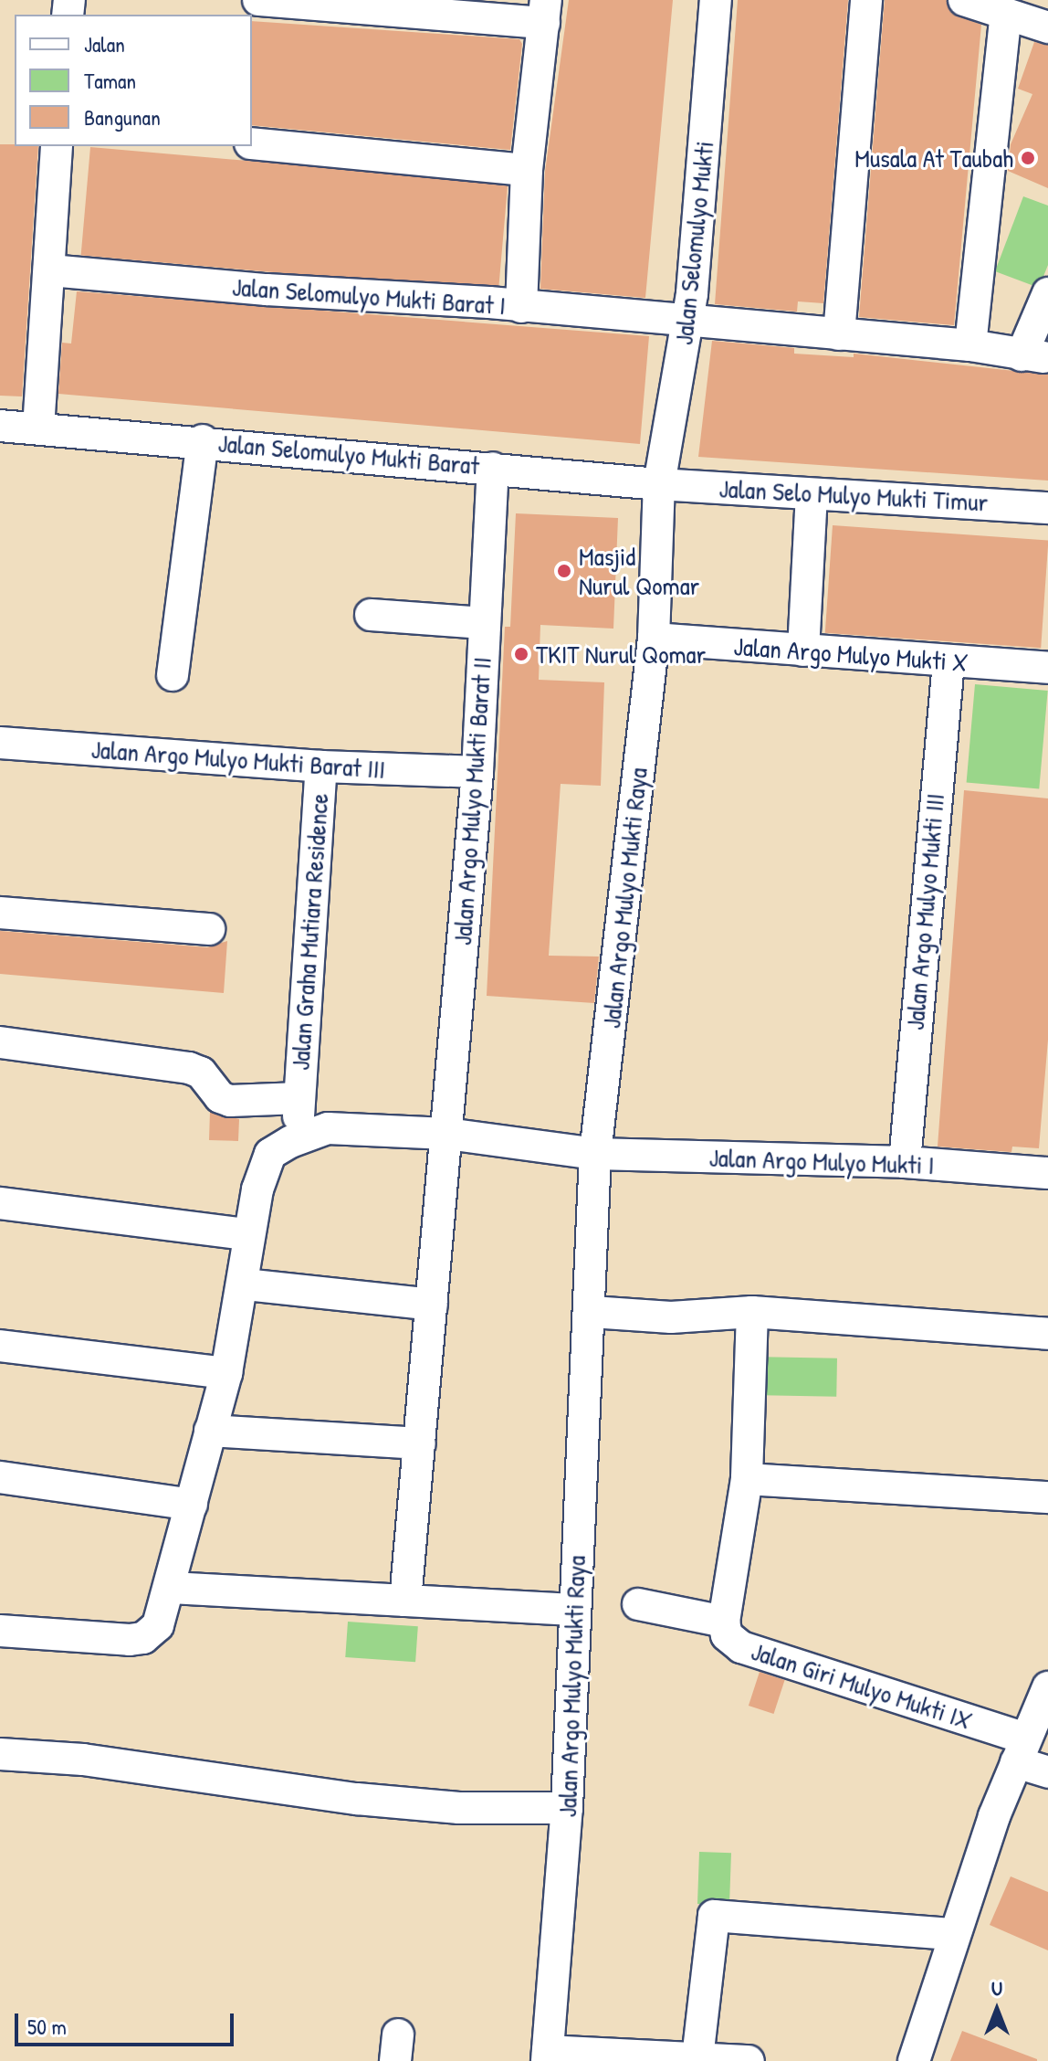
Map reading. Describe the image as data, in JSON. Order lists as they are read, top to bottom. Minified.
{"streets":{"street":["Jalan Selomulyo Mukti","Jalan Selomulyo Mukti Barat I","Jalan Selomulyo Mukti Barat","Jalan Selo Mulyo Mukti Timur","Jalan Argo Mulyo Mukti X","Jalan Argo Mulyo Mukti Barat III","Jalan Argo Mulyo Mukti Barat II","Jalan Argo Mulyo Mukti Raya","Jalan Argo Mulyo Mukti III","Jalan Graha Mutiara Residence","Jalan Argo Mulyo Mukti I","Jalan Giri Mulyo Mukti IX"]},"crossings":[["Jalan Selomulyo Mukti","Jalan Selomulyo Mukti Barat I"],["Jalan Selomulyo Mukti","Jalan Selomulyo Mukti Barat"],["Jalan Selomulyo Mukti","Jalan Selo Mulyo Mukti Timur"],["Jalan Selomulyo Mukti","Jalan Argo Mulyo Mukti Raya"],["Jalan Selomulyo Mukti Barat","Jalan Selo Mulyo Mukti Timur"],["Jalan Selomulyo Mukti Barat","Jalan Argo Mulyo Mukti Barat II"],["Jalan Selomulyo Mukti Barat","Jalan Argo Mulyo Mukti Raya"],["Jalan Selo Mulyo Mukti Timur","Jalan Argo Mulyo Mukti Raya"],["Jalan Argo Mulyo Mukti X","Jalan Argo Mulyo Mukti Raya"],["Jalan Argo Mulyo Mukti X","Jalan Argo Mulyo Mukti III"],["Jalan Argo Mulyo Mukti Barat III","Jalan Argo Mulyo Mukti Barat II"],["Jalan Argo Mulyo Mukti Barat III","Jalan Graha Mutiara Residence"],["Jalan Argo Mulyo Mukti Barat II","Jalan Argo Mulyo Mukti I"],["Jalan Argo Mulyo Mukti Raya","Jalan Argo Mulyo Mukti I"],["Jalan Argo Mulyo Mukti III","Jalan Argo Mulyo Mukti I"]],"places":["Musala At Taubah","Masjid Nurul Qomar","TKIT Nurul Qomar"],"legend":["Jalan","Taman","Bangunan"],"scale_bar":"50 m","north":"top"}
